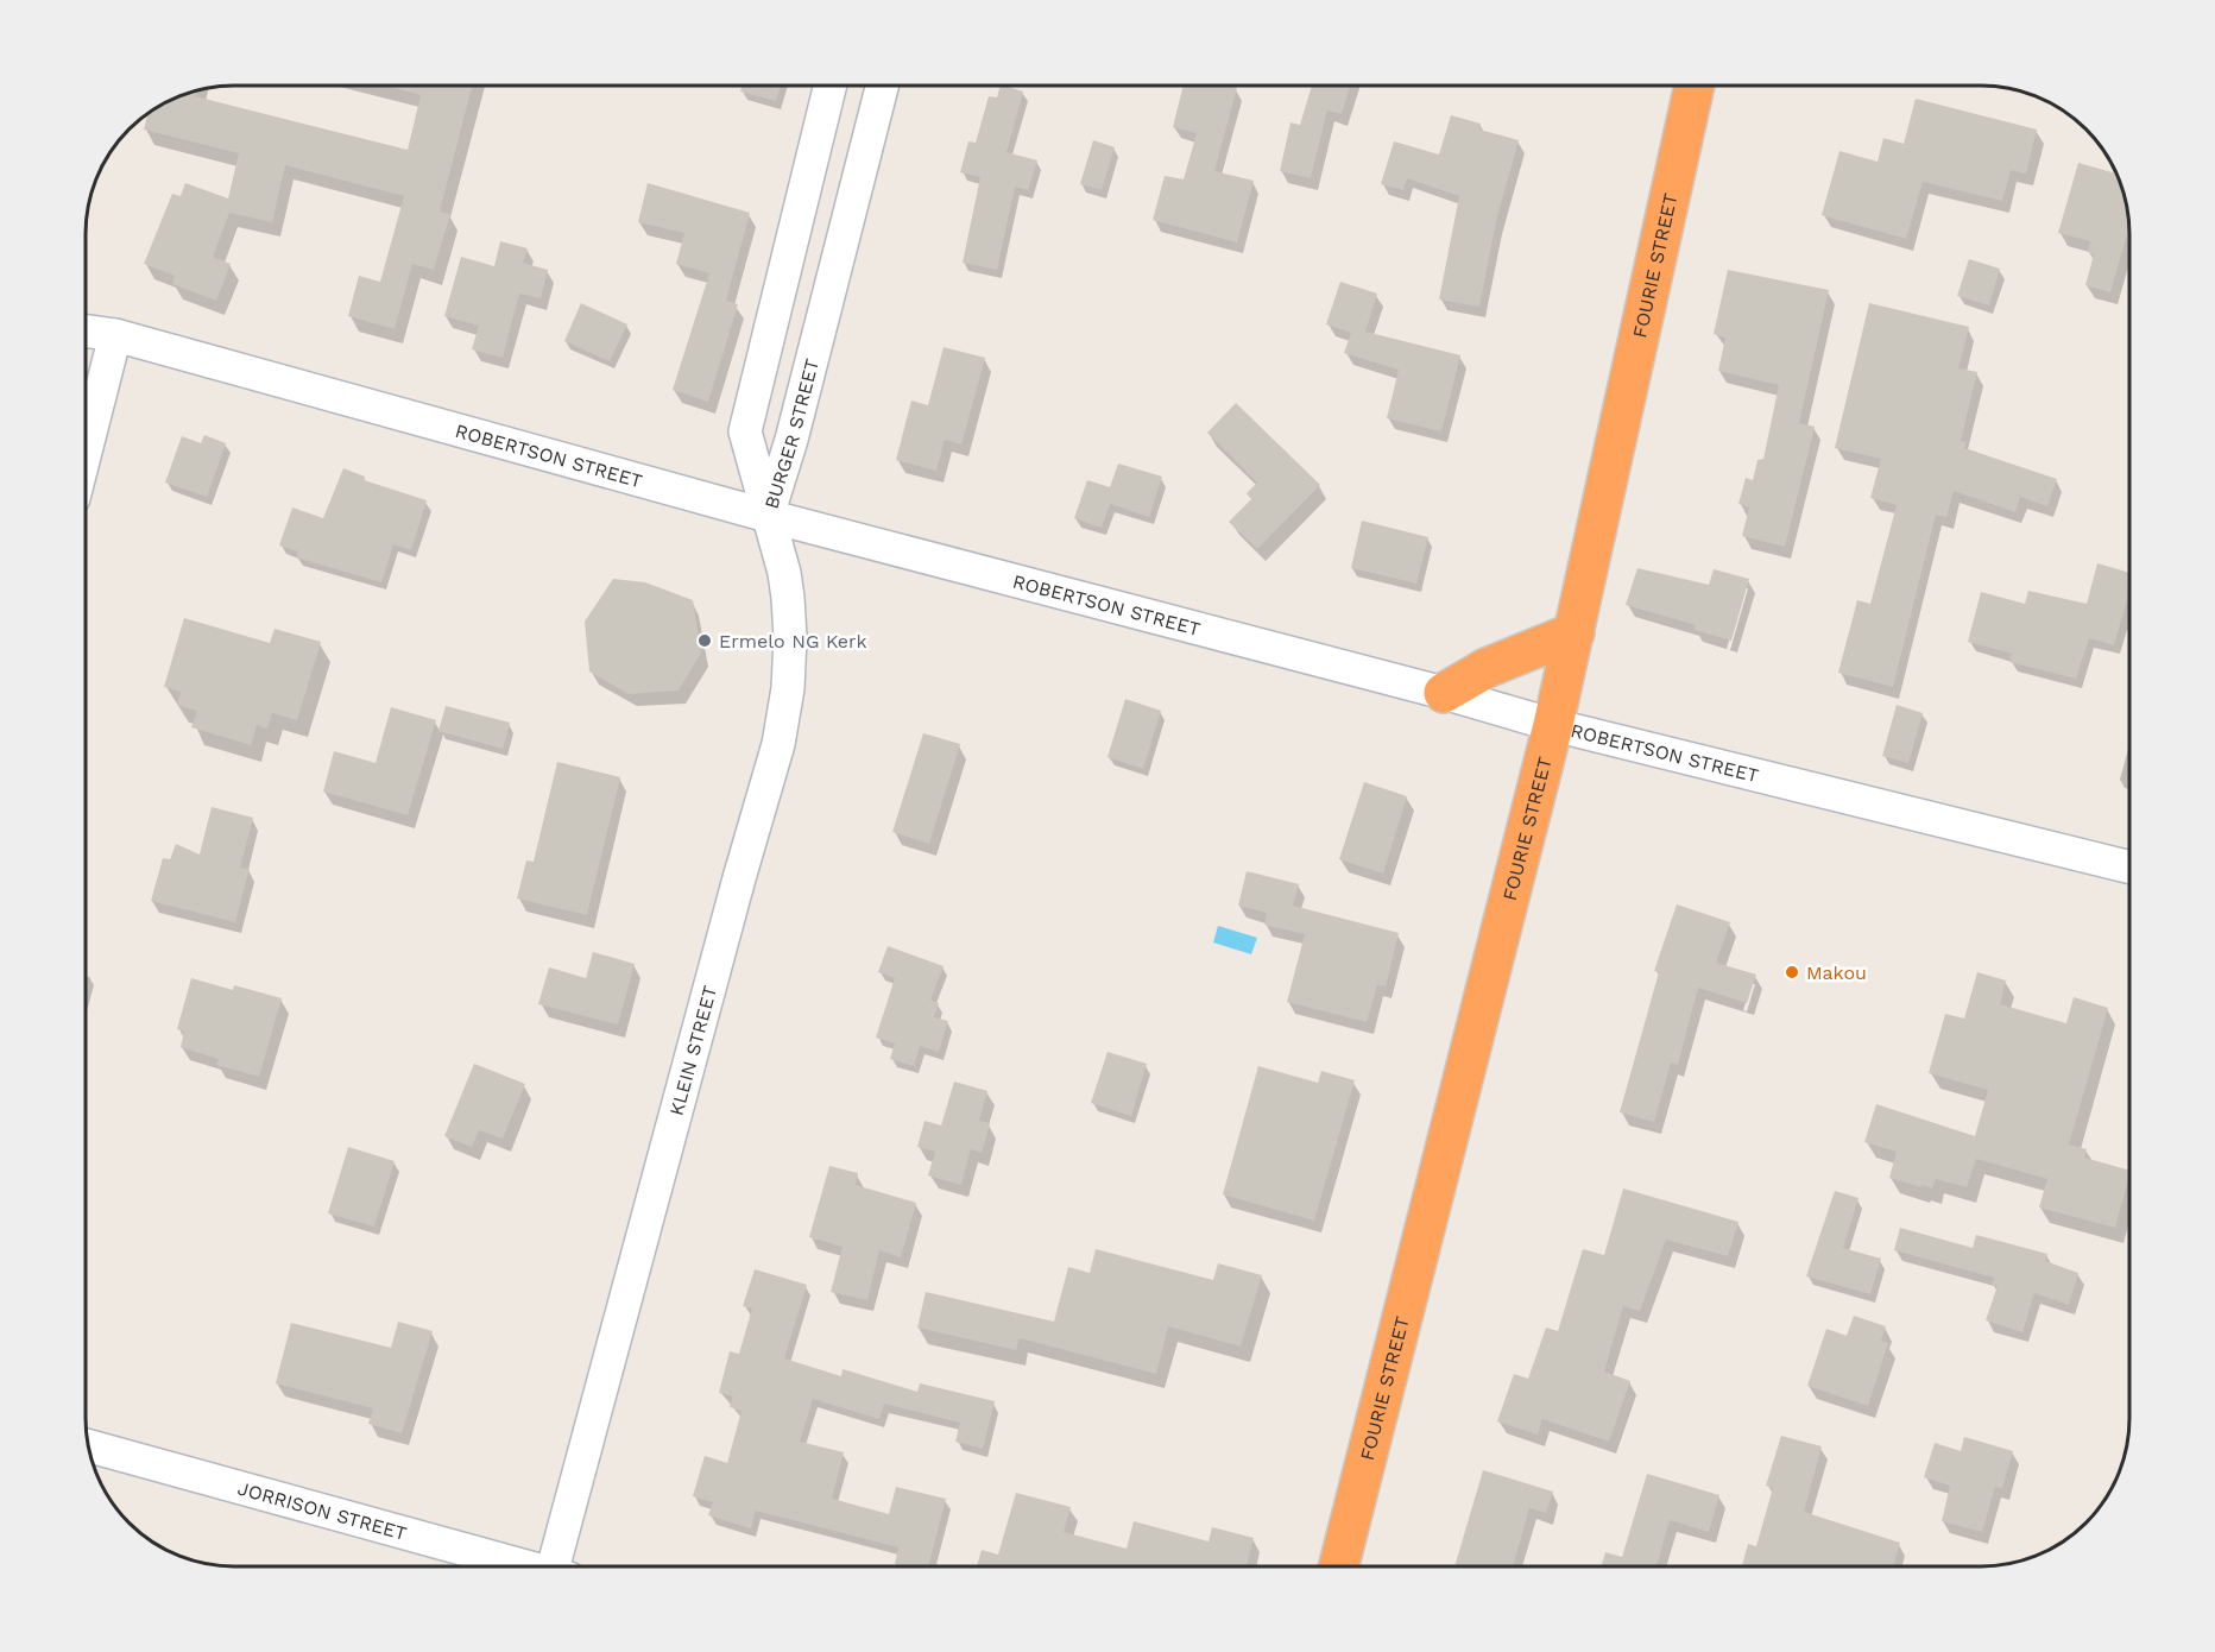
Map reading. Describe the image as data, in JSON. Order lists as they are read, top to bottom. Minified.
{"streets":{"highway":["FOURIE STREET"],"street":["BURGER STREET","ROBERTSON STREET","KLEIN STREET","JORRISON STREET"]},"crossings":[["FOURIE STREET","ROBERTSON STREET"],["BURGER STREET","ROBERTSON STREET"],["BURGER STREET","KLEIN STREET"],["ROBERTSON STREET","KLEIN STREET"]],"places":["Ermelo NG Kerk","Makou"]}
